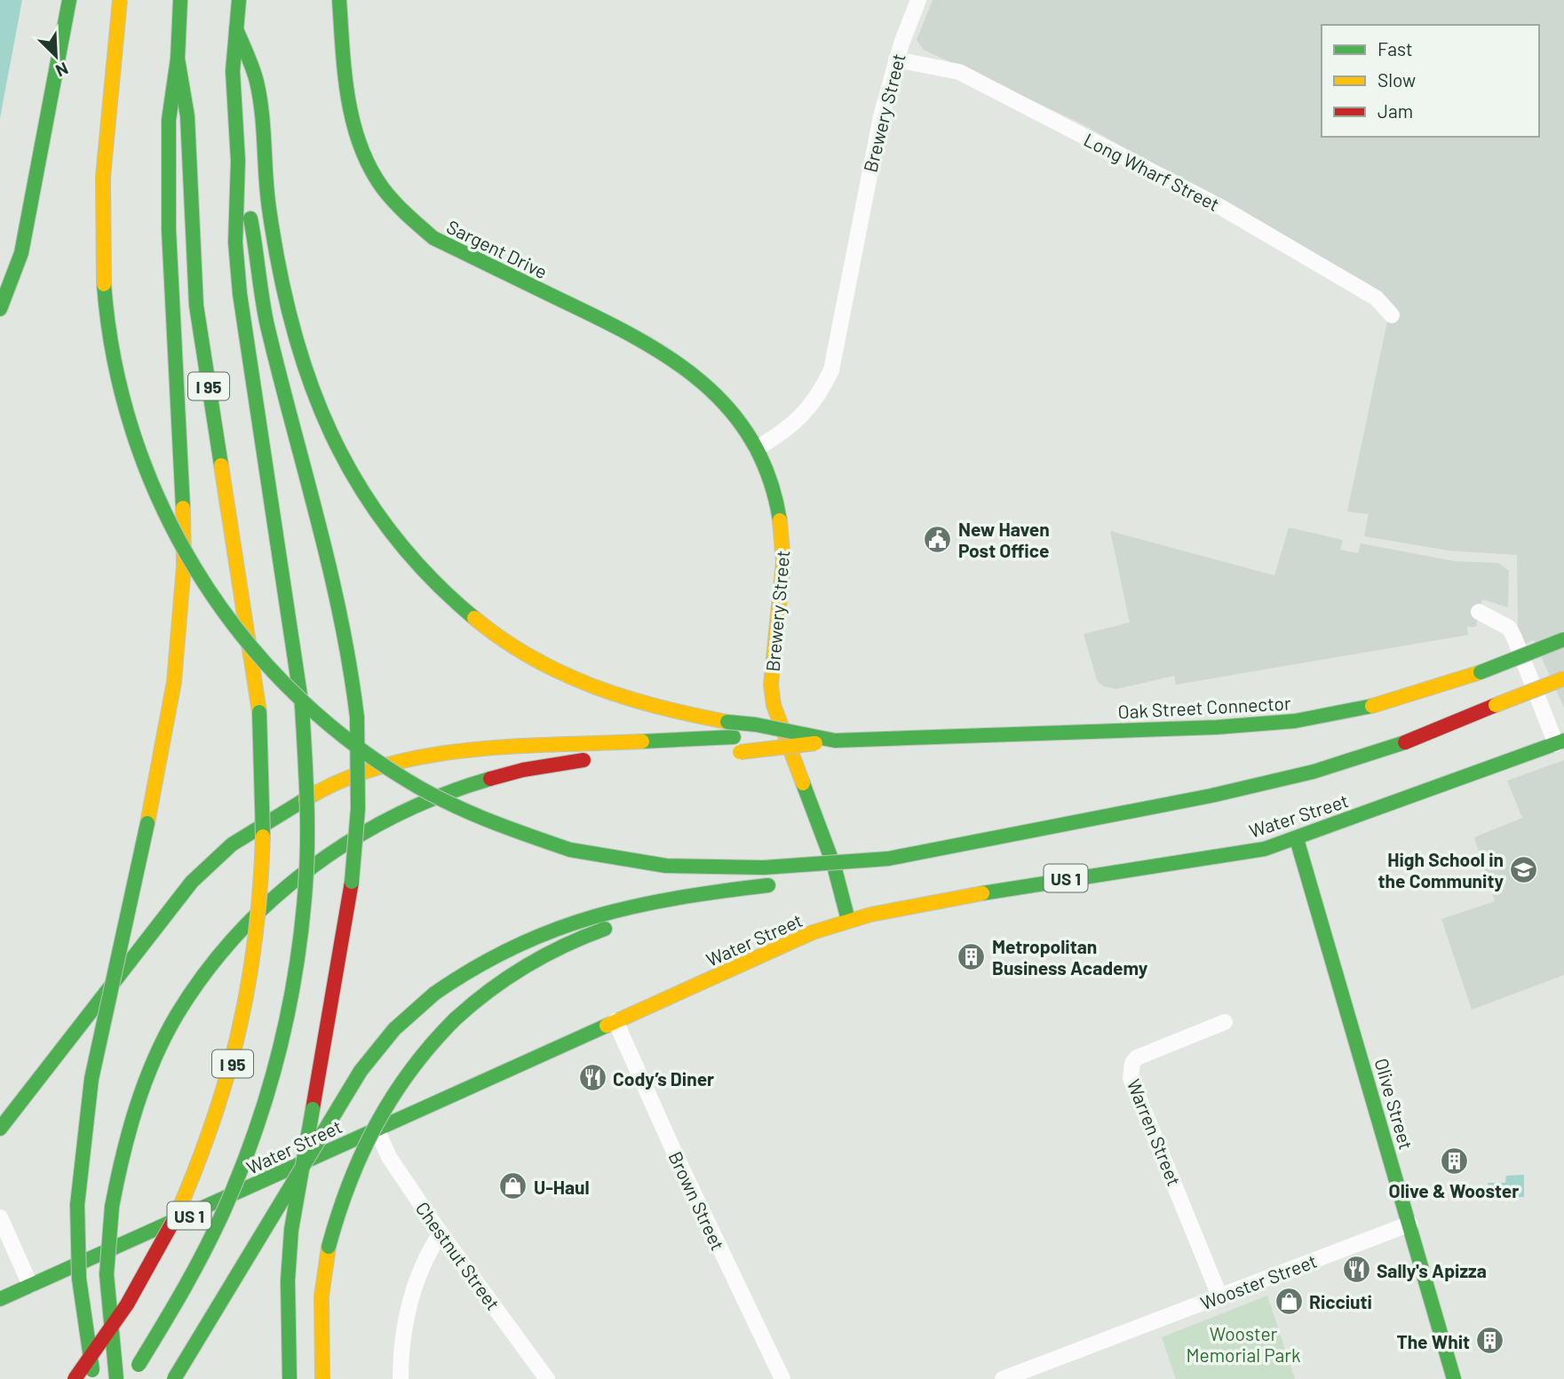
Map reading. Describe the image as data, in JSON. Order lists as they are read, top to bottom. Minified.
{"streets":{"main road":["Brewery Street","Sargent Drive","I 95","Oak Street Connector","Water Street","US 1","Olive Street"],"street":["Long Wharf Street","Warren Street","Brown Street","Chestnut Street","Wooster Street"]},"crossings":[["Brewery Street","Long Wharf Street"],["Brewery Street","Sargent Drive"],["Brewery Street","Water Street"],["Water Street","Olive Street"],["Water Street","Brown Street"],["Water Street","Chestnut Street"],["Olive Street","Wooster Street"],["Warren Street","Wooster Street"]],"parks":["Wooster Memorial Park"],"places":{"public building":["New Haven Post Office"],"school or university":["High School in the Community"],"building":["Metropolitan Business Academy","Olive & Wooster","The Whit"],"restaurant":["Cody’s Diner","Sally's Apizza"],"shop":["U-Haul","Ricciuti"]},"legend":["Fast","Slow","Jam"],"north":"bottom right"}
